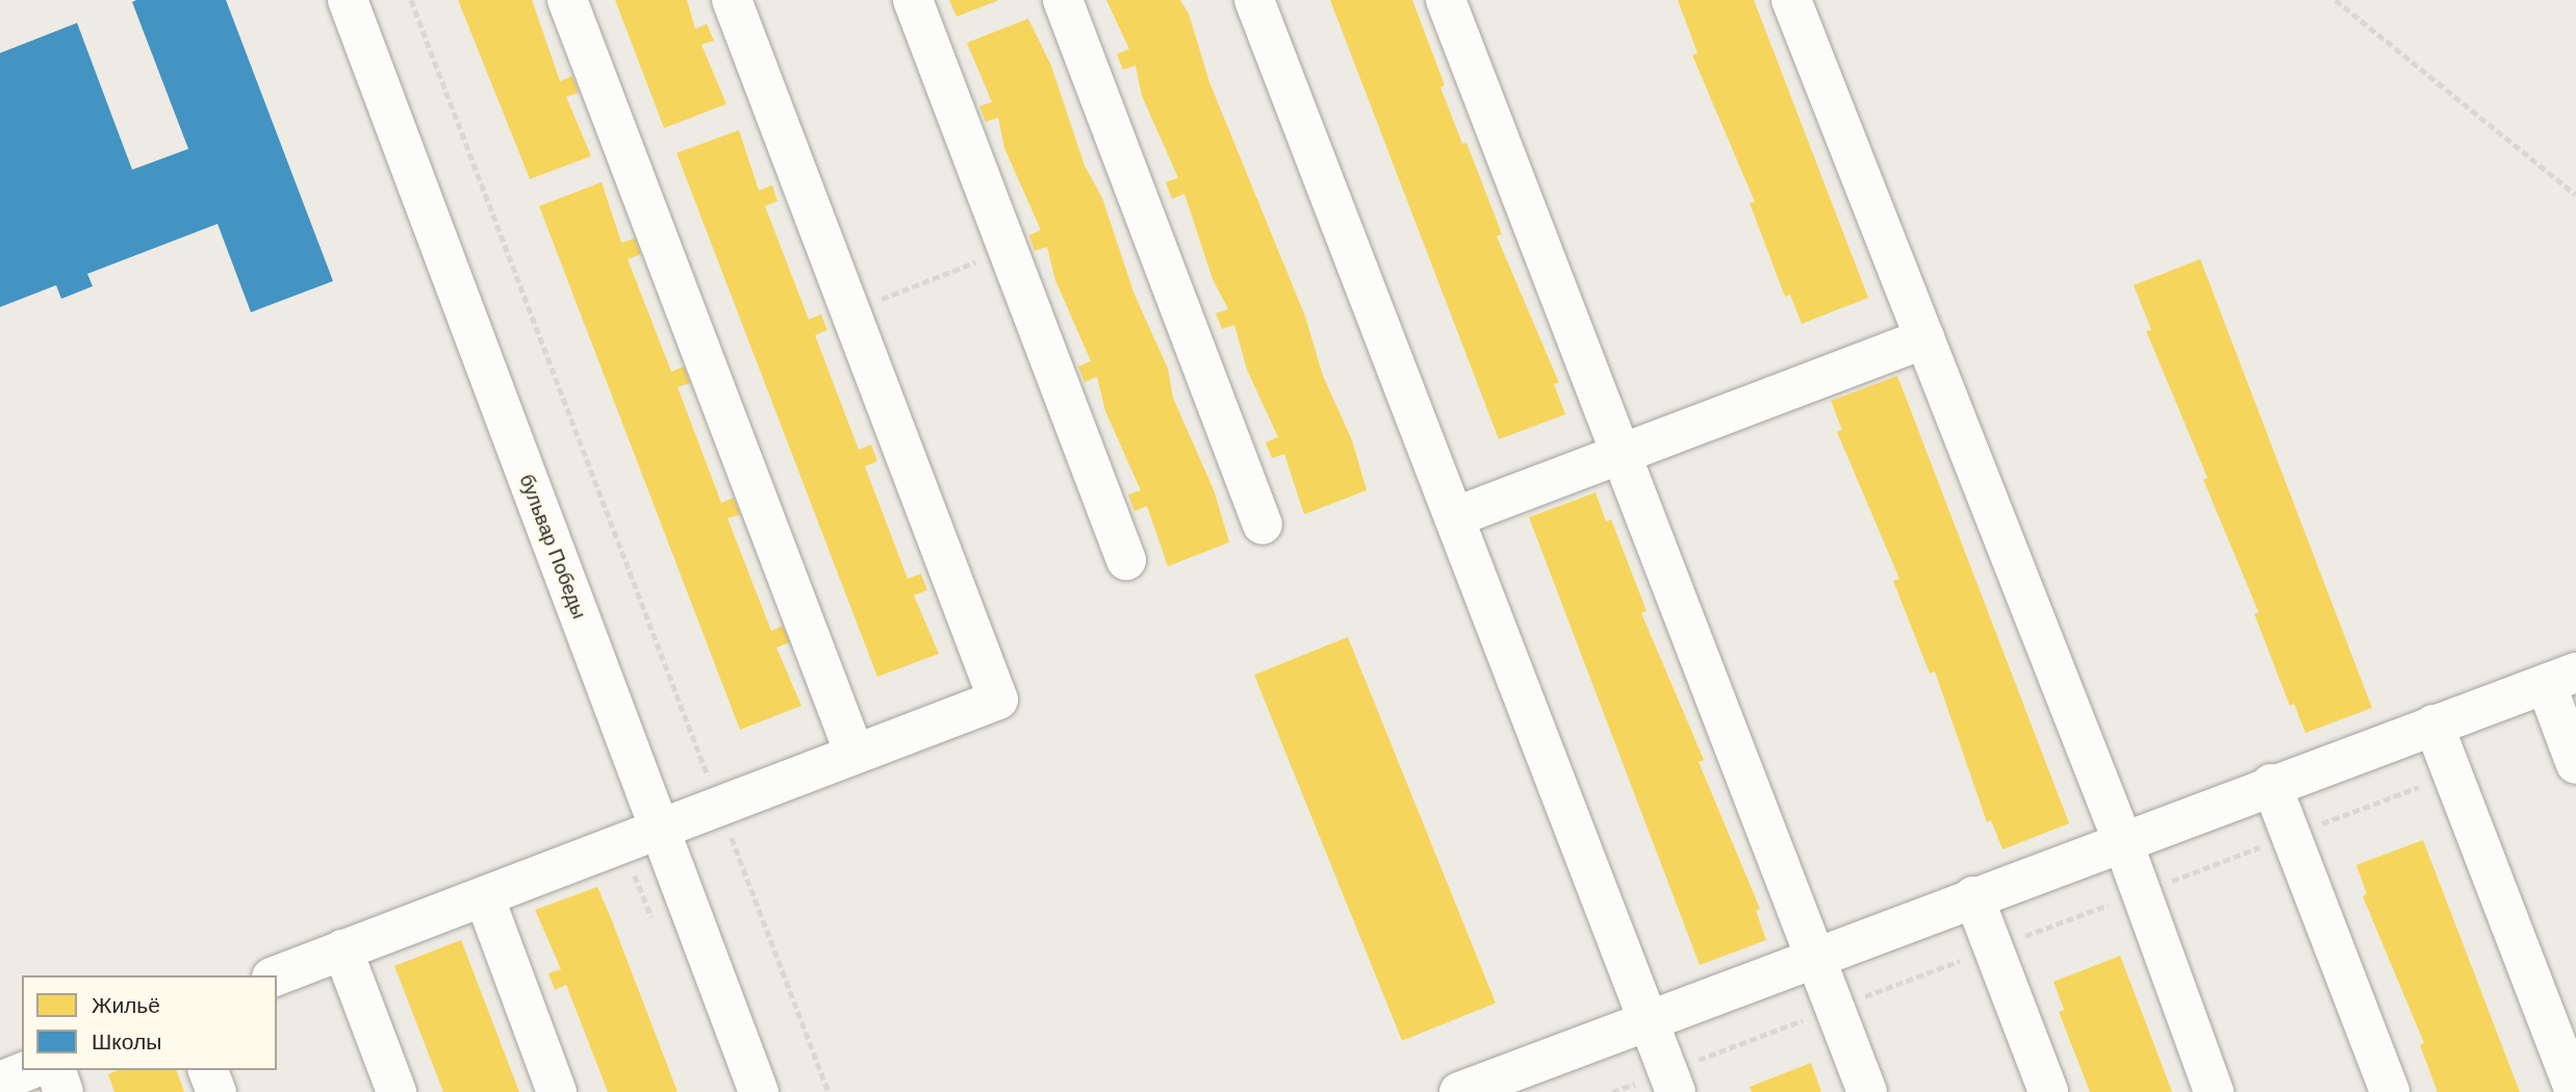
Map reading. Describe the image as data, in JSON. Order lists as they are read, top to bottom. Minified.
{"streets":{"street":["бульвар Победы"]},"legend":["Жильё","Школы"]}
